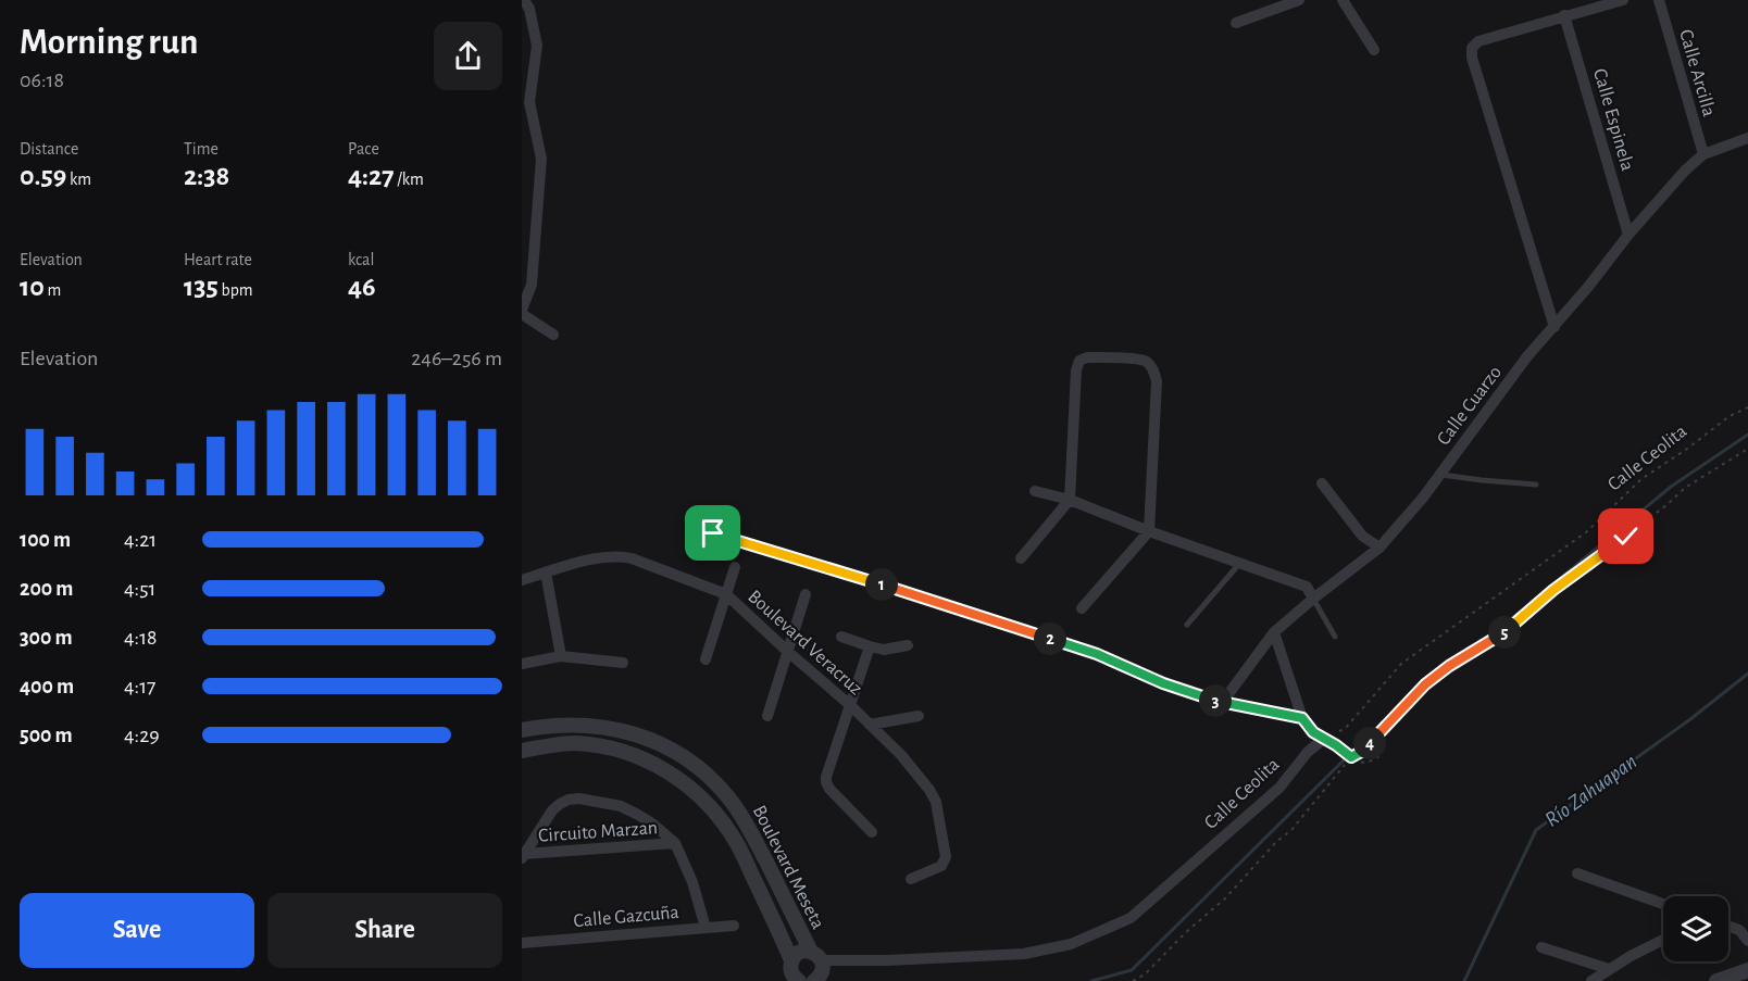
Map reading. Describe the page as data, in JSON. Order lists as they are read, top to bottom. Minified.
{"streets":{"street":["Calle Arcilla","Calle Espinela","Calle Cuarzo","Calle Ceolita","Boulevard Veracruz","Circuito Marzan","Boulevard Meseta","Calle Gazcuña"]},"crossings":[["Calle Arcilla","Calle Cuarzo"],["Calle Espinela","Calle Cuarzo"],["Calle Ceolita","Boulevard Meseta"],["Circuito Marzan","Calle Gazcuña"]],"water":["Río Zahuapan"],"page":{"heading":["Morning run","06:18"],"stats":[["Distance","0.59 km"],["Time","2:38"],["Pace","4:27 /km"],["Elevation","10 m"],["Heart rate","135 bpm"],["kcal","46"]],"chart":["Elevation","246–256 m"],"list":[{"name":"100 m","note":"4:21"},{"name":"200 m","note":"4:51"},{"name":"300 m","note":"4:18"},{"name":"400 m","note":"4:17"},{"name":"500 m","note":"4:29"}],"pins":["1","5","2","3","4"],"buttons":["Save","Share"]}}
